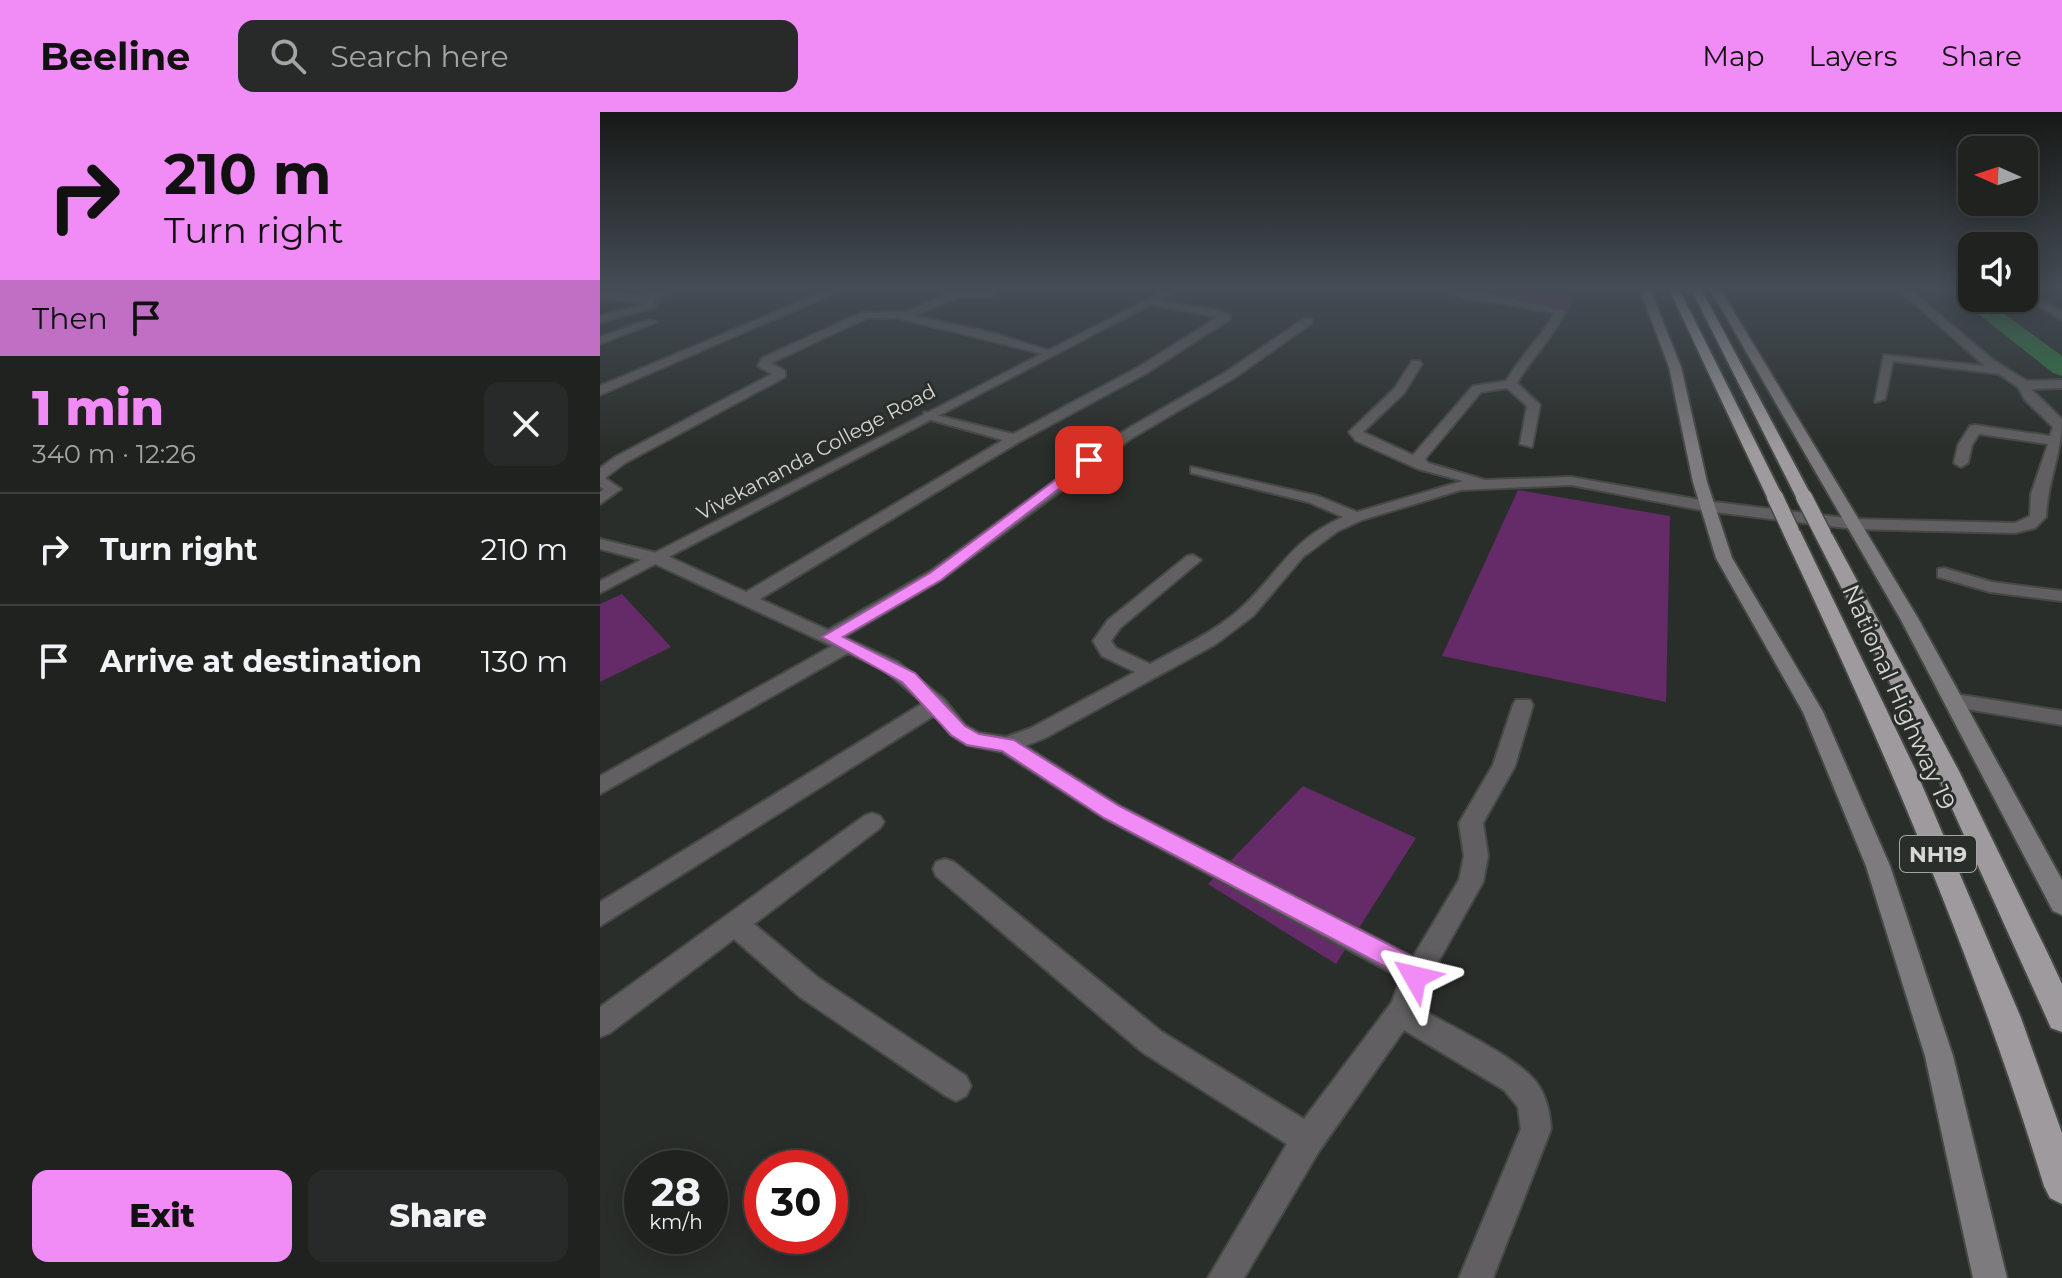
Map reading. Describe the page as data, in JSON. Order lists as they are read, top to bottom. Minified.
{"streets":{"highway":["National Highway 19","NH19"],"street":["Vivekananda College Road"]},"north":"left","page":{"header":"Beeline","search":"Search here","nav":["Map","Layers","Share"],"turn":["210 m","Turn right"],"then":"Then","heading":["1 min","340 m · 12:26"],"list":[{"name":"Turn right","value":"210 m"},{"name":"Arrive at destination","value":"130 m"}],"speed":"28 km/h","limit":"30","buttons":["Exit","Share"]}}
